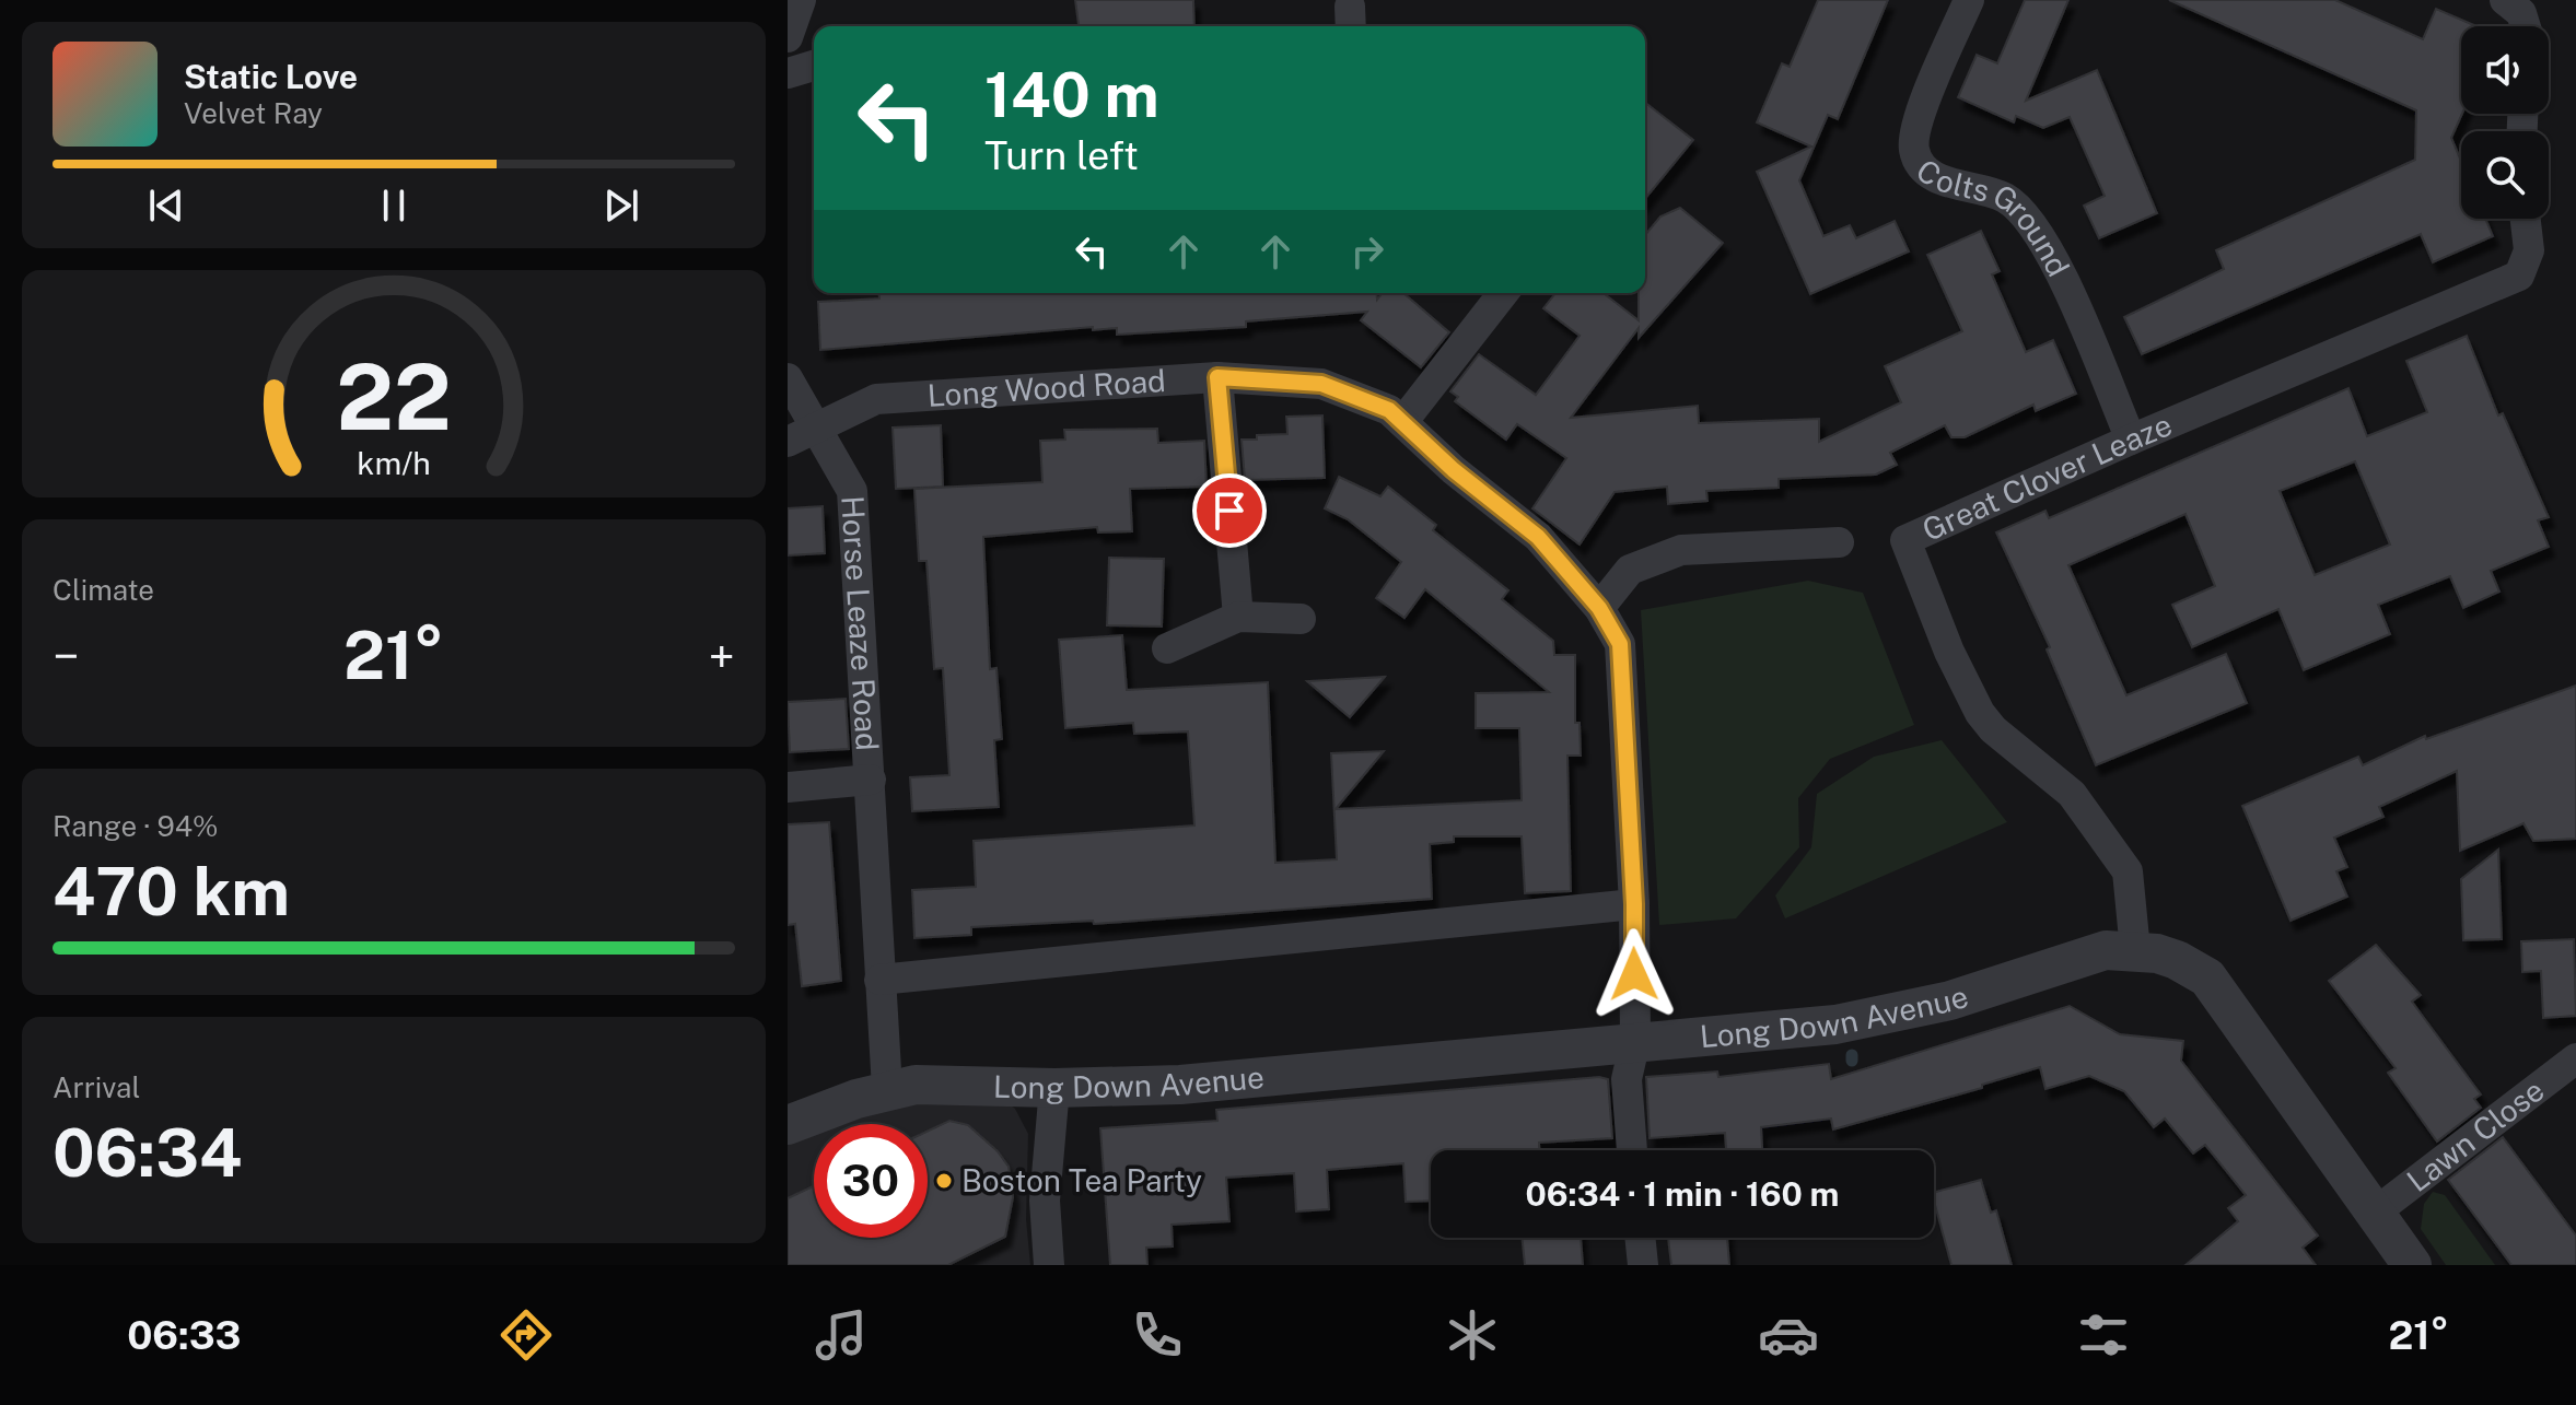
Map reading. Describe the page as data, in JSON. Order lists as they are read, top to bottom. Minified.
{"streets":{"street":["Colts Ground","Long Wood Road","Great Clover Leaze","Horse Leaze Road","Long Down Avenue","Lawn Close"]},"crossings":[["Colts Ground","Great Clover Leaze"],["Long Wood Road","Horse Leaze Road"],["Long Wood Road","Long Down Avenue"],["Great Clover Leaze","Long Down Avenue"],["Horse Leaze Road","Long Down Avenue"],["Long Down Avenue","Lawn Close"]],"places":["Boston Tea Party"],"page":{"turn":["140 m","Turn left"],"song":["Static Love","Velvet Ray"],"tile":["Climate",["Range · 94%","470 km"],["Arrival","06:34"]],"heat":["−","21°","+"],"limit":"30","trip":"06:34 · 1 min · 160 m","tabs":["06:33","21°"],"gauge":["22","km/h"]}}
